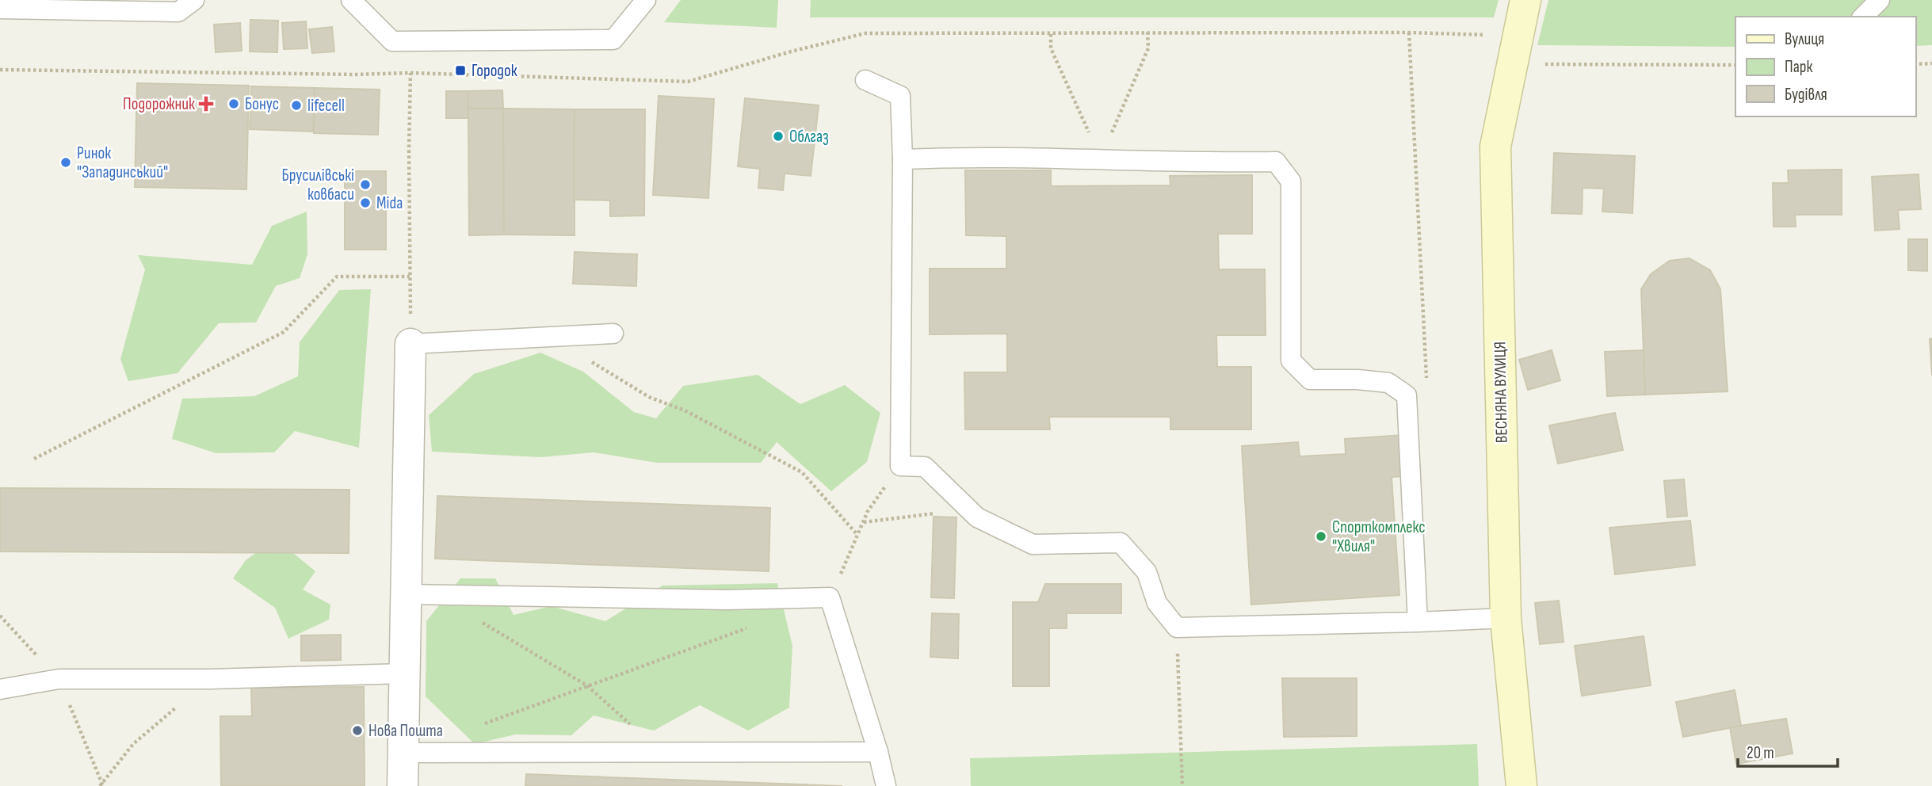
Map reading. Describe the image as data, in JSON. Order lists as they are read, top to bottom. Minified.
{"streets":{"street":["ВЕСНЯНА ВУЛИЦЯ"]},"places":{"transit":["Городок"],"health":["Подорожник"],"other":["Бонус","lifecell","Облгаз","Ринок \"Западинський\"","Брусилівські ковбаси","Mida","Спорткомплекс \"Хвиля\"","Нова Пошта"]},"legend":["Вулиця","Парк","Будівля"],"scale_bar":"20 m"}
